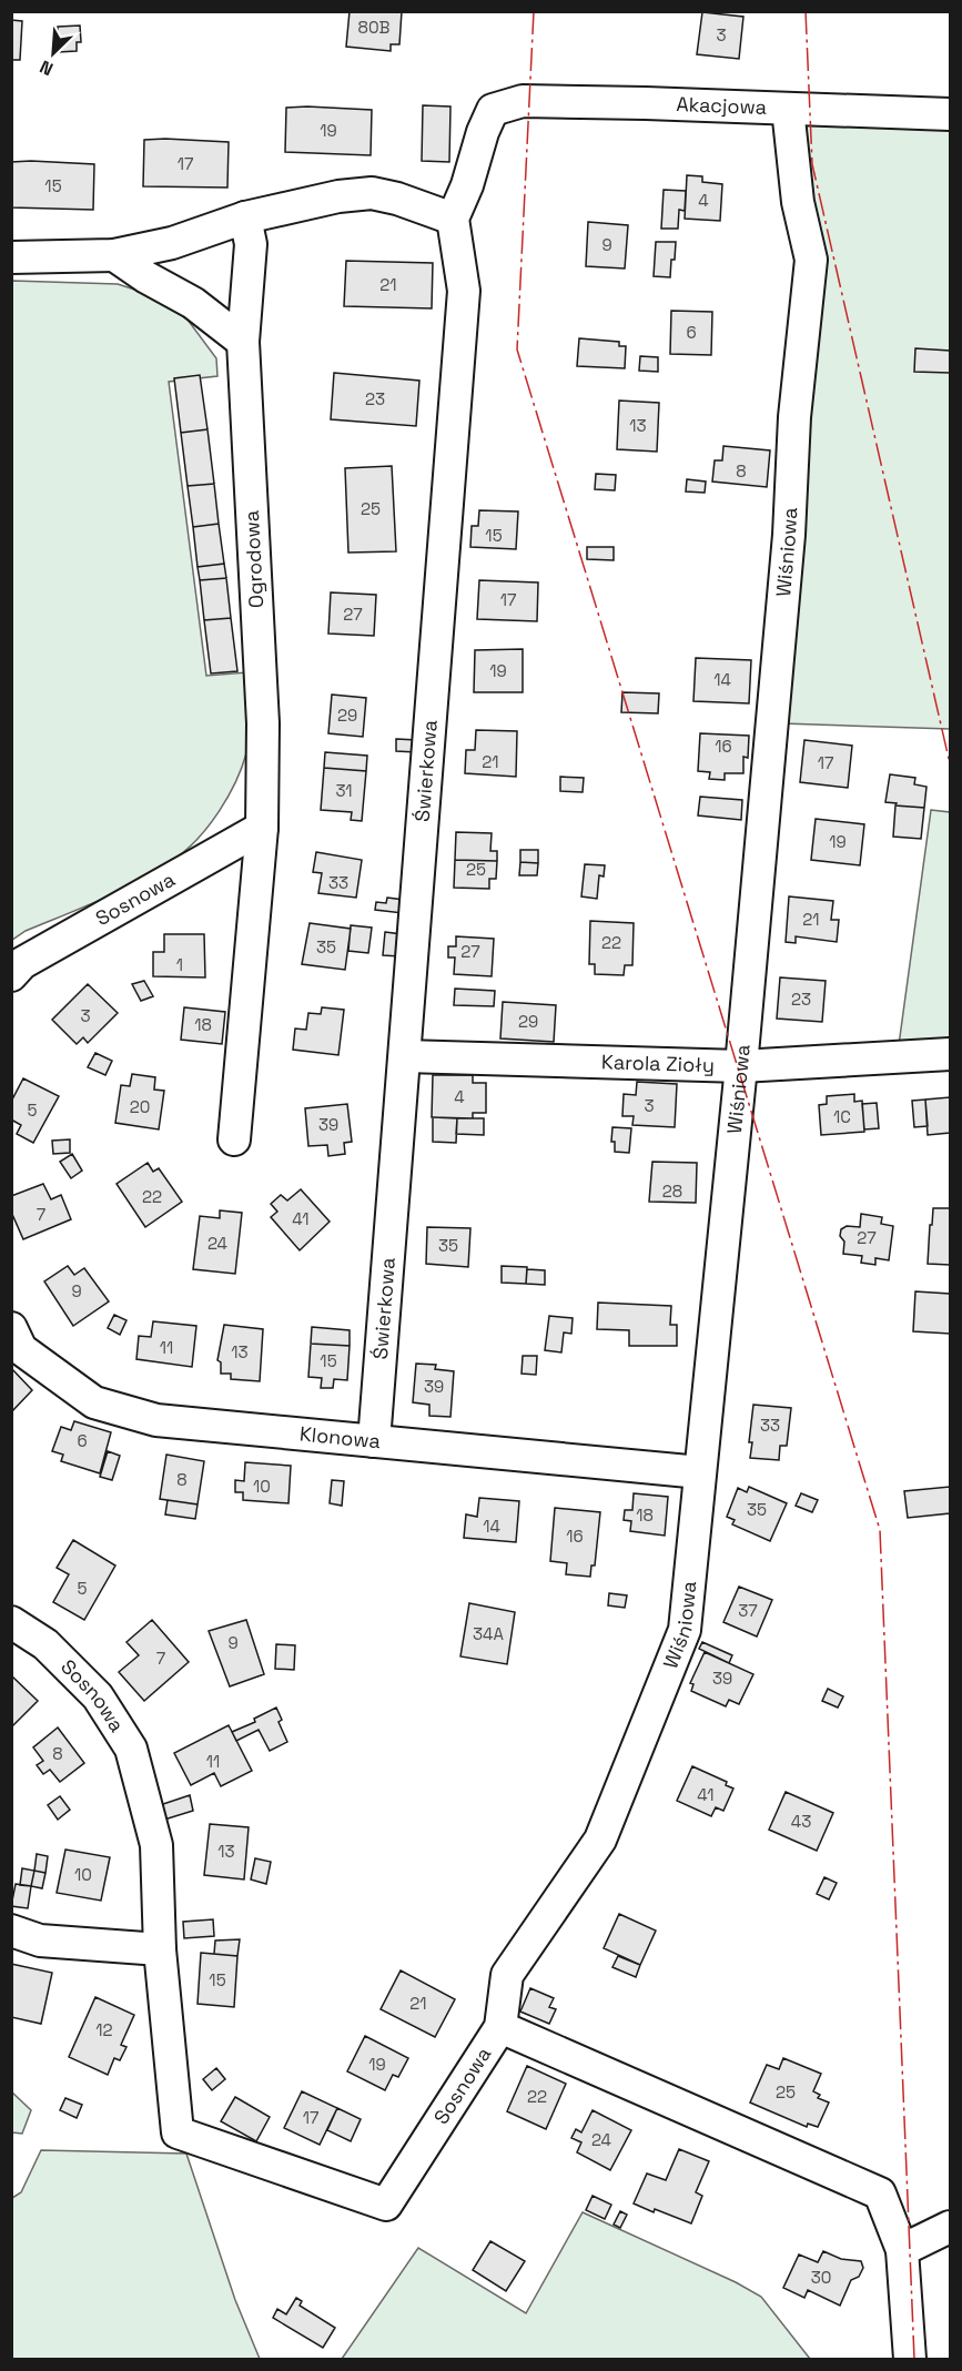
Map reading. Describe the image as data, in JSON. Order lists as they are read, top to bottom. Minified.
{"streets":{"street":["Akacjowa","Wiśniowa","Ogrodowa","Świerkowa","Sosnowa","Karola Zioły","Klonowa"]},"crossings":[["Akacjowa","Wiśniowa"],["Akacjowa","Świerkowa"],["Wiśniowa","Sosnowa"],["Wiśniowa","Karola Zioły"],["Wiśniowa","Klonowa"],["Ogrodowa","Sosnowa"],["Świerkowa","Karola Zioły"],["Świerkowa","Klonowa"]],"house_numbers":["80B","3","19","17","15","4","9","21","6","23","13","8","25","15","17","27","19","14","29","16","21","17","31","19","25","33","21","22","35","27","1","23","3","29","18","4","3","20","5","1C","39","28","22","7","41","27","24","35","9","11","13","15","39","33","6","8","10","35","18","14","16","5","37","34A","9","7","39","8","11","41","43","13","10","15","21","12","19","25","22","17","24","30"],"north":"bottom left"}
